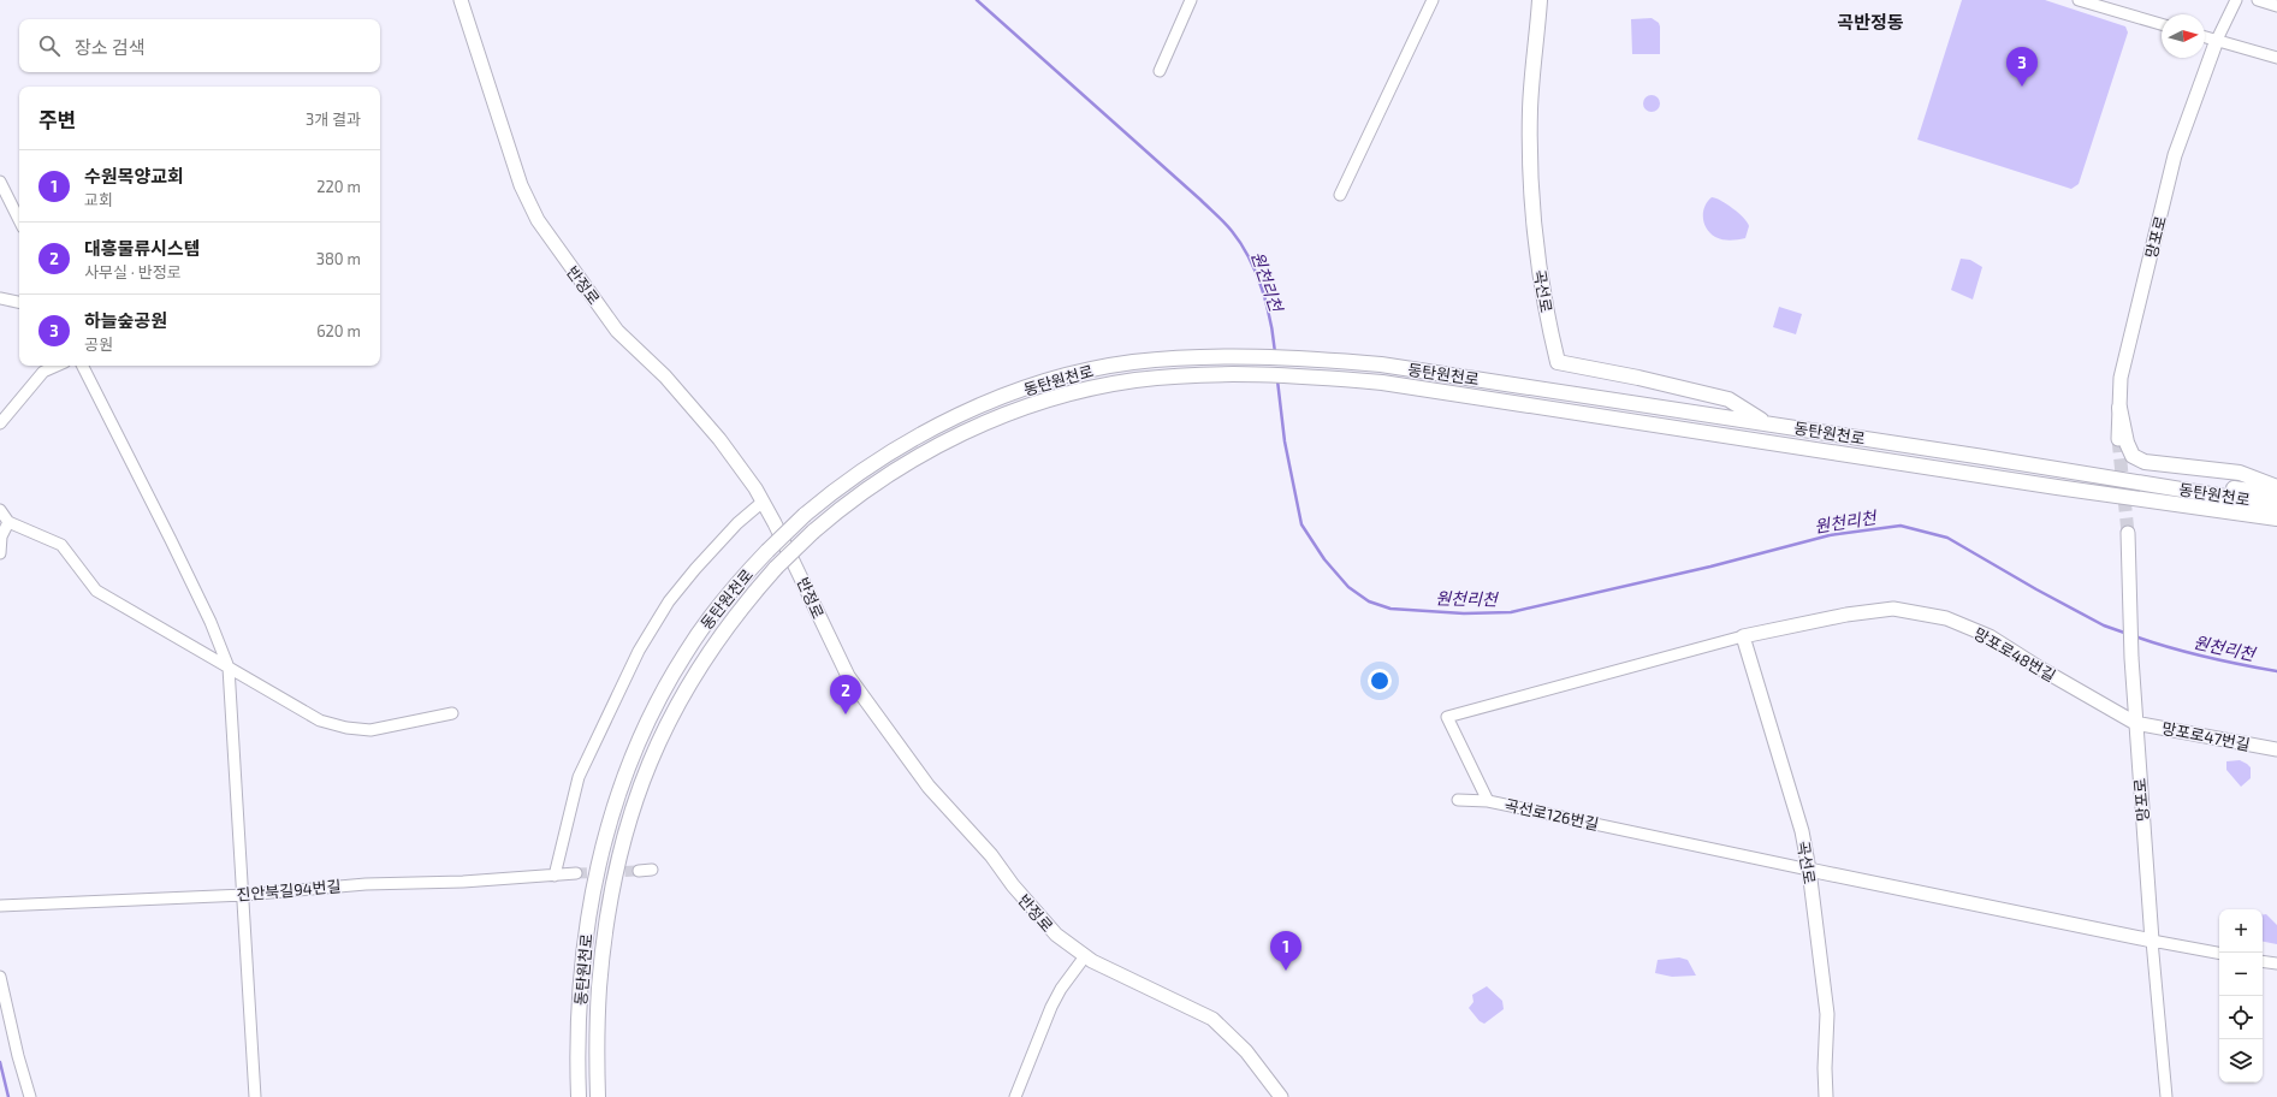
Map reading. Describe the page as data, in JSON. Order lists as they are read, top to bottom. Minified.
{"streets":{"main road":["곡선로","동탄원천로"],"street":["망포로","반정로","망포로48번길","망포로47번길","곡선로126번길","진안북길94번길"]},"crossings":[["망포로","망포로48번길"],["망포로","망포로47번길"],["곡선로","동탄원천로"],["곡선로","망포로48번길"],["곡선로","곡선로126번길"],["망포로48번길","망포로47번길"],["망포로48번길","곡선로126번길"]],"districts":["곡반정동"],"water":["원천리천"],"north":"right","page":{"search":"장소 검색","pins":["3","2","1"],"heading":["주변","3개 결과"],"list":[{"mark":"1","name":"수원목양교회","note":"교회","value":"220 m"},{"mark":"2","name":"대흥물류시스템","note":"사무실 · 반정로","value":"380 m"},{"mark":"3","name":"하늘숲공원","note":"공원","value":"620 m"}],"map_buttons":["+","−"]}}
